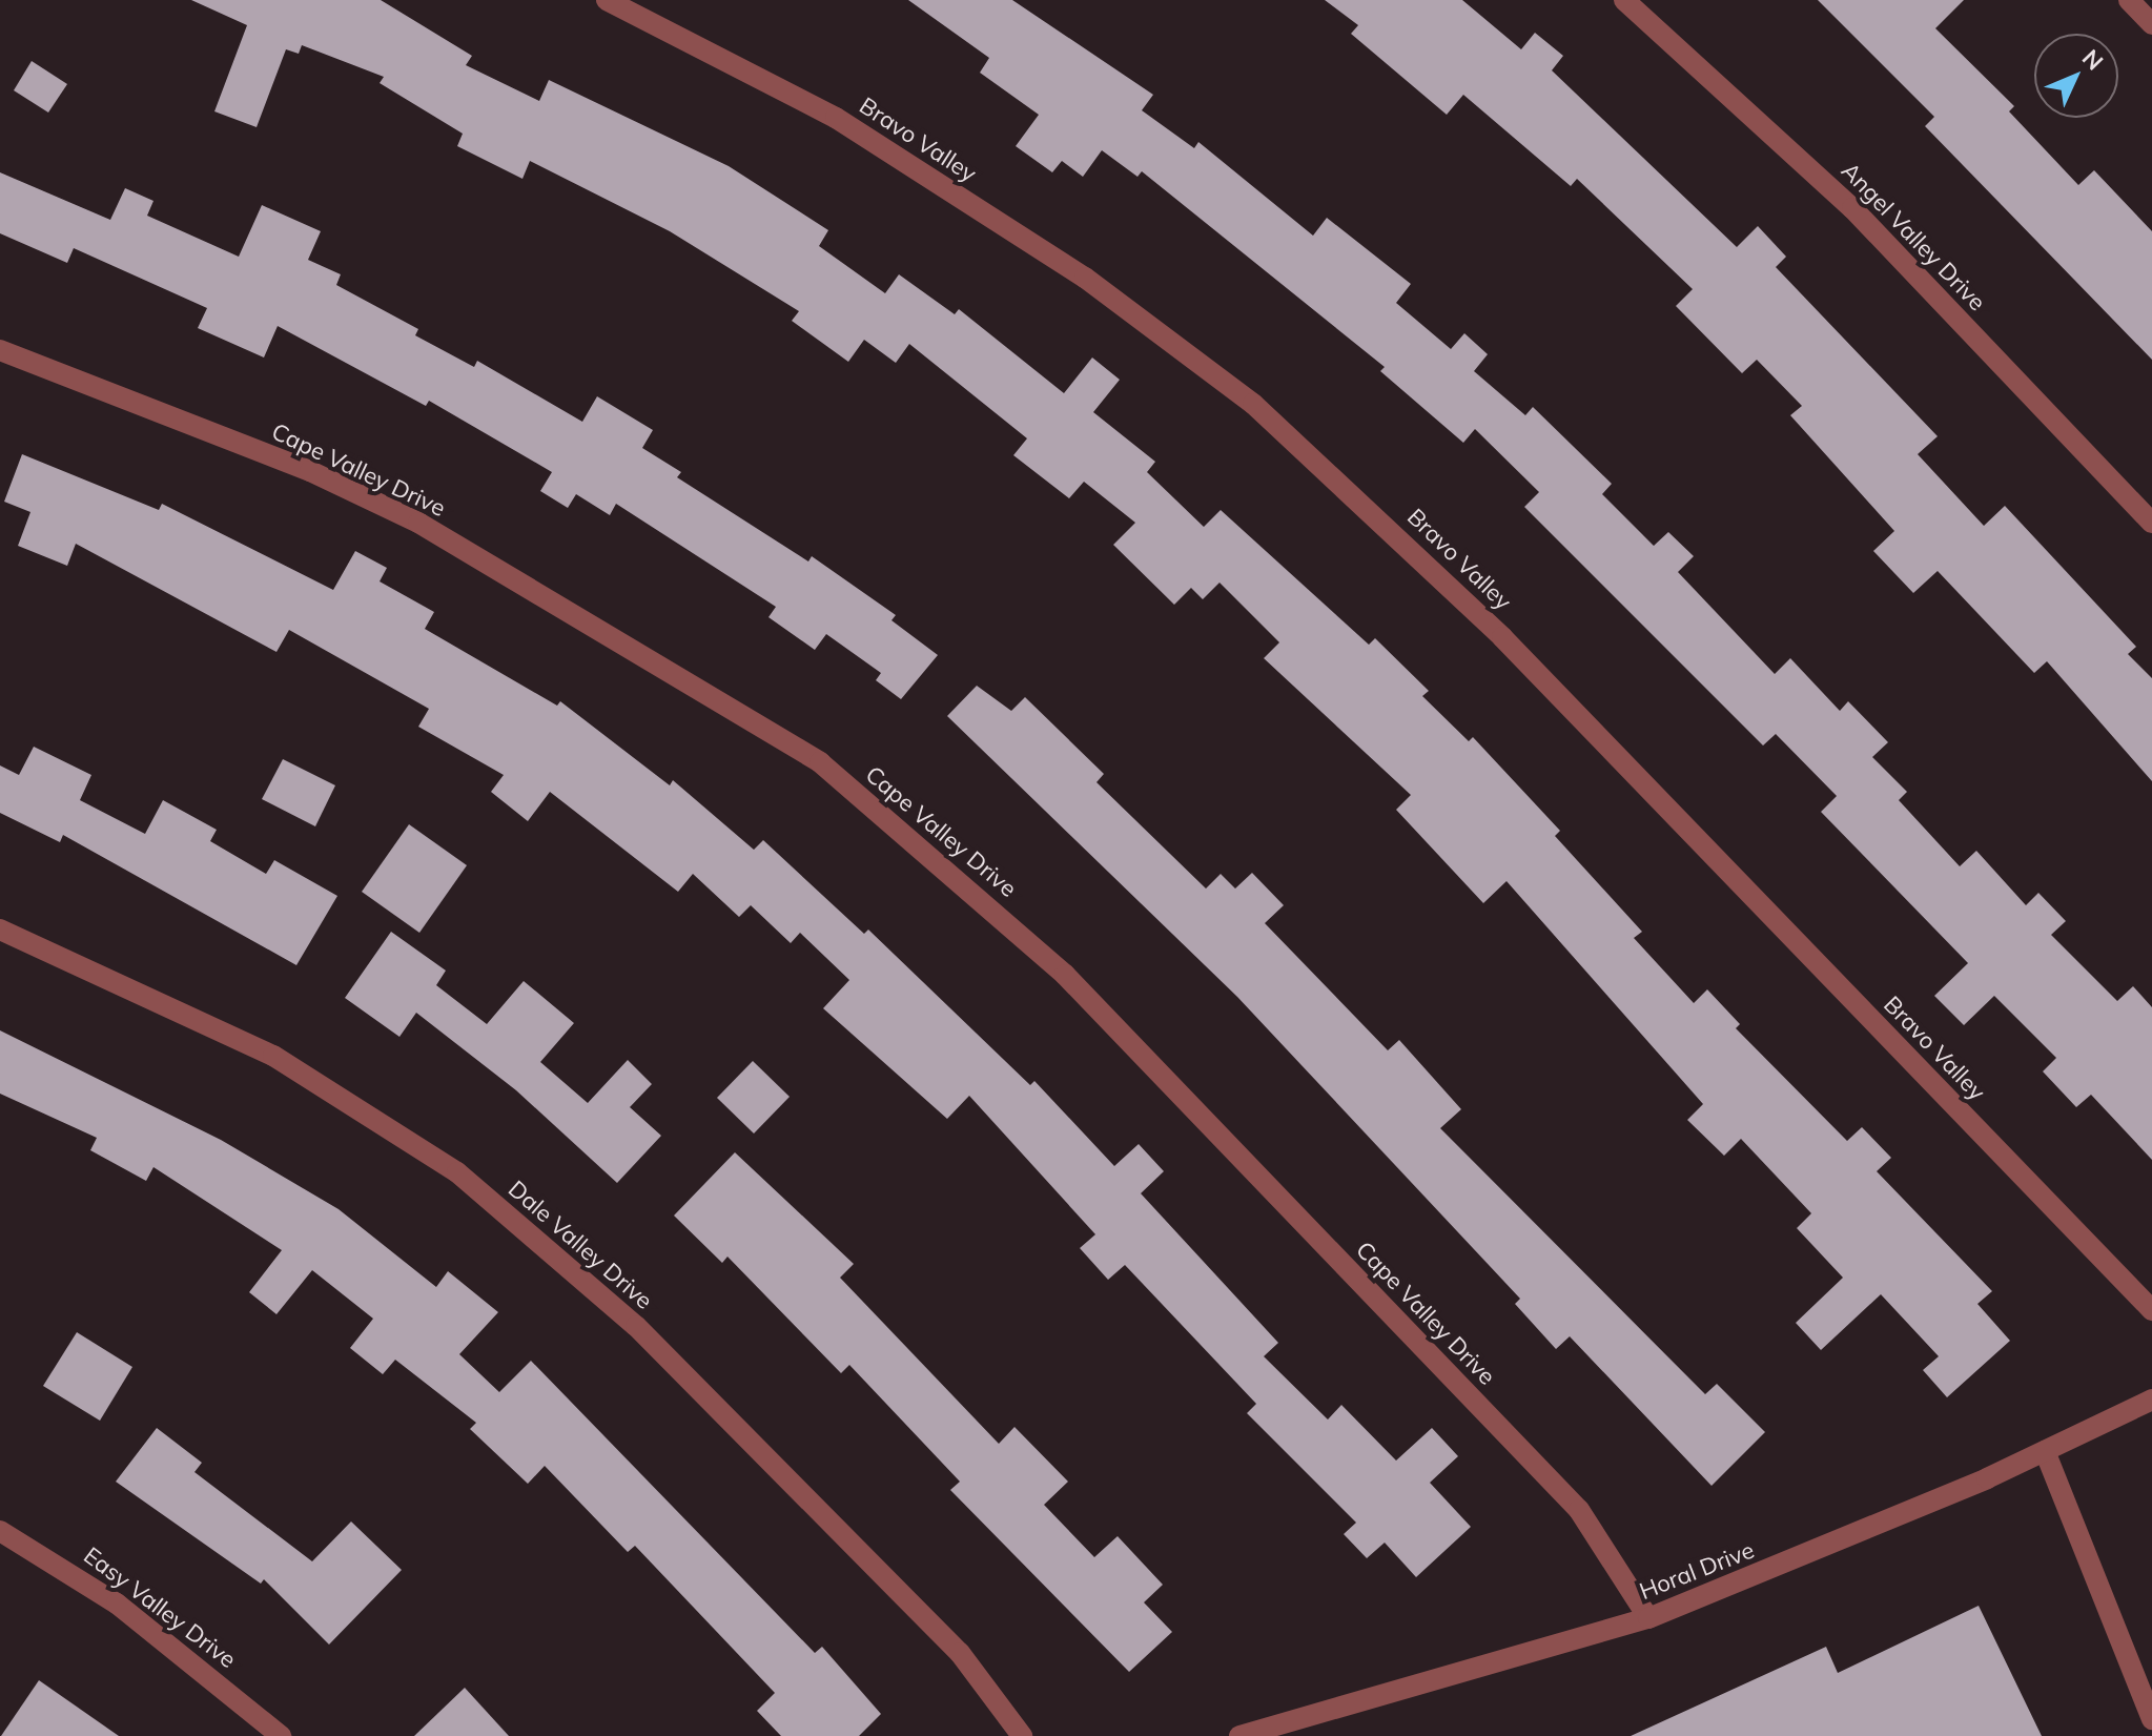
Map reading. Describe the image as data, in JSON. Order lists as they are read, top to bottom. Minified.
{"streets":{"street":["Bravo Valley","Angel Valley Drive","Cape Valley Drive","Dale Valley Drive","Horal Drive","Easy Valley Drive"]},"crossings":[["Cape Valley Drive","Horal Drive"]],"north":"top right"}
